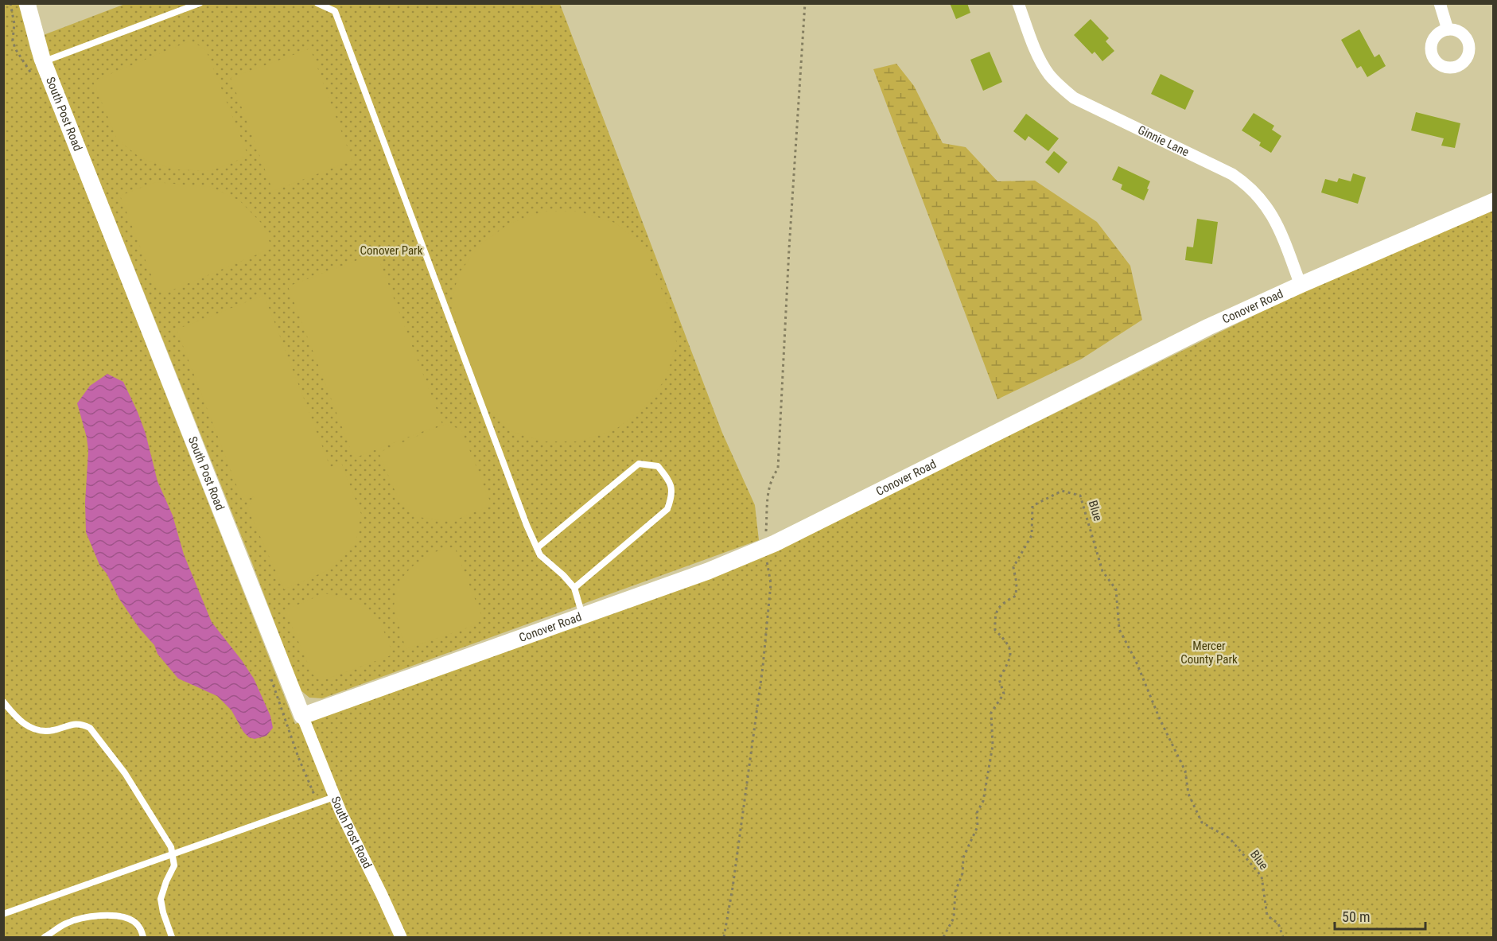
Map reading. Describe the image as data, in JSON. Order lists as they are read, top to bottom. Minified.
{"streets":{"street":["South Post Road","Ginnie Lane","Conover Road"],"path":["Blue"]},"crossings":[["South Post Road","Conover Road"],["Ginnie Lane","Conover Road"]],"parks":["Conover Park","Mercer County Park"],"scale_bar":"50 m"}
